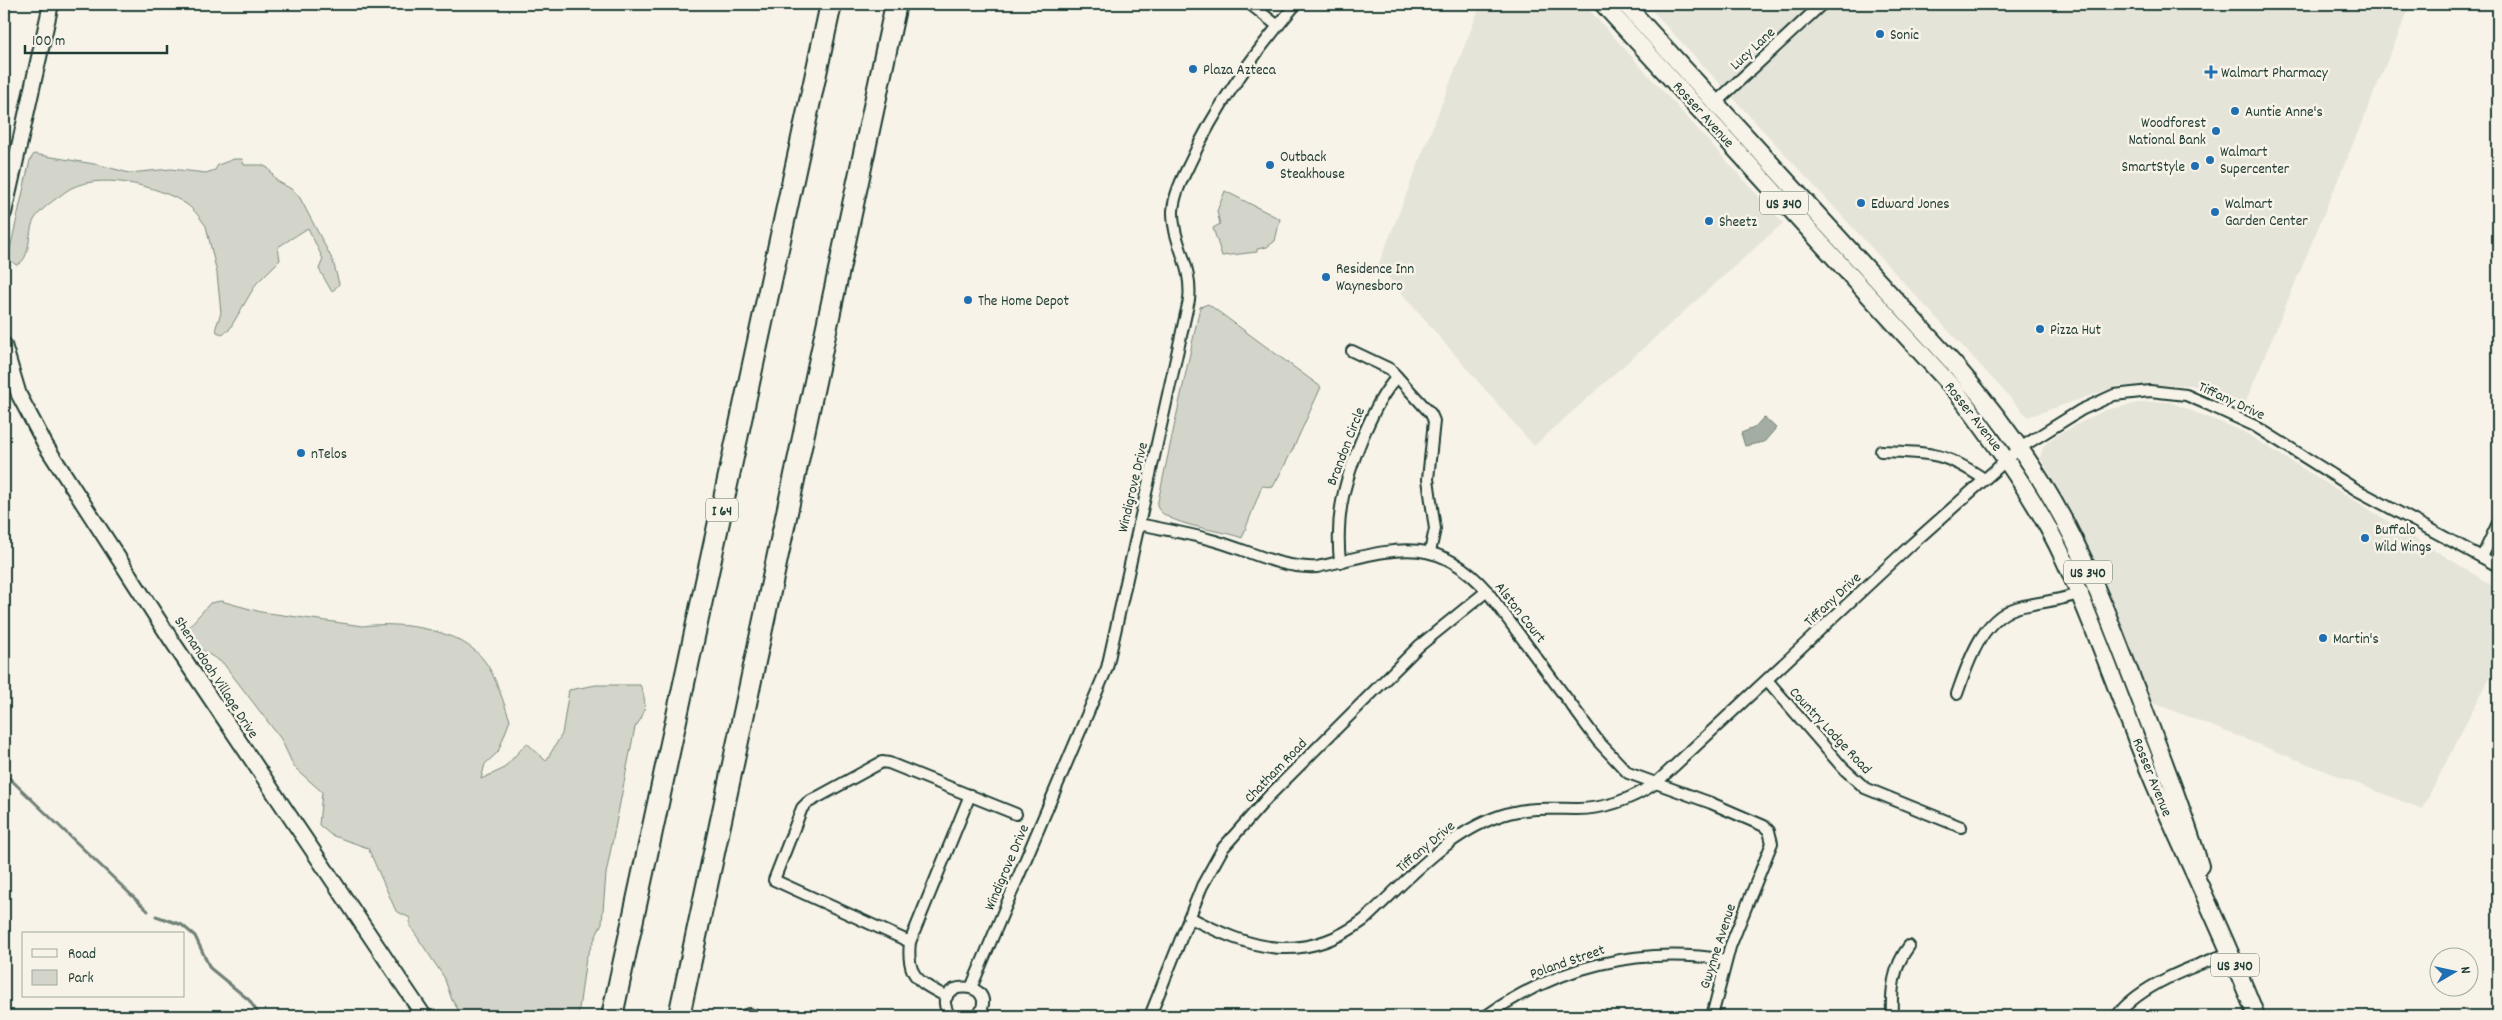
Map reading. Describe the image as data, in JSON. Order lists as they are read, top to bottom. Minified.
{"streets":{"highway":["I 64"],"main road":["Rosser Avenue","US 340"],"street":["Lucy Lane","Tiffany Drive","Brandon Circle","Windigrove Drive","Alston Court","Shenandoah Village Drive","Country Lodge Road","Chatham Road","Gwynne Avenue","Poland Street"]},"crossings":[["Lucy Lane","Rosser Avenue"],["Rosser Avenue","Tiffany Drive"],["Tiffany Drive","Alston Court"],["Tiffany Drive","Country Lodge Road"],["Tiffany Drive","Chatham Road"],["Brandon Circle","Alston Court"],["Windigrove Drive","Alston Court"],["Alston Court","Chatham Road"],["Alston Court","Gwynne Avenue"],["Gwynne Avenue","Poland Street"]],"places":{"other":["Sonic","Plaza Azteca","Auntie Anne's","Woodforest National Bank","Walmart Supercenter","Outback Steakhouse","SmartStyle","Edward Jones","Walmart Garden Center","Sheetz","Residence Inn Waynesboro","The Home Depot","Pizza Hut","nTelos","Buffalo Wild Wings","Martin's"],"health":["Walmart Pharmacy"]},"legend":["Road","Park"],"scale_bar":"100 m","north":"right"}
